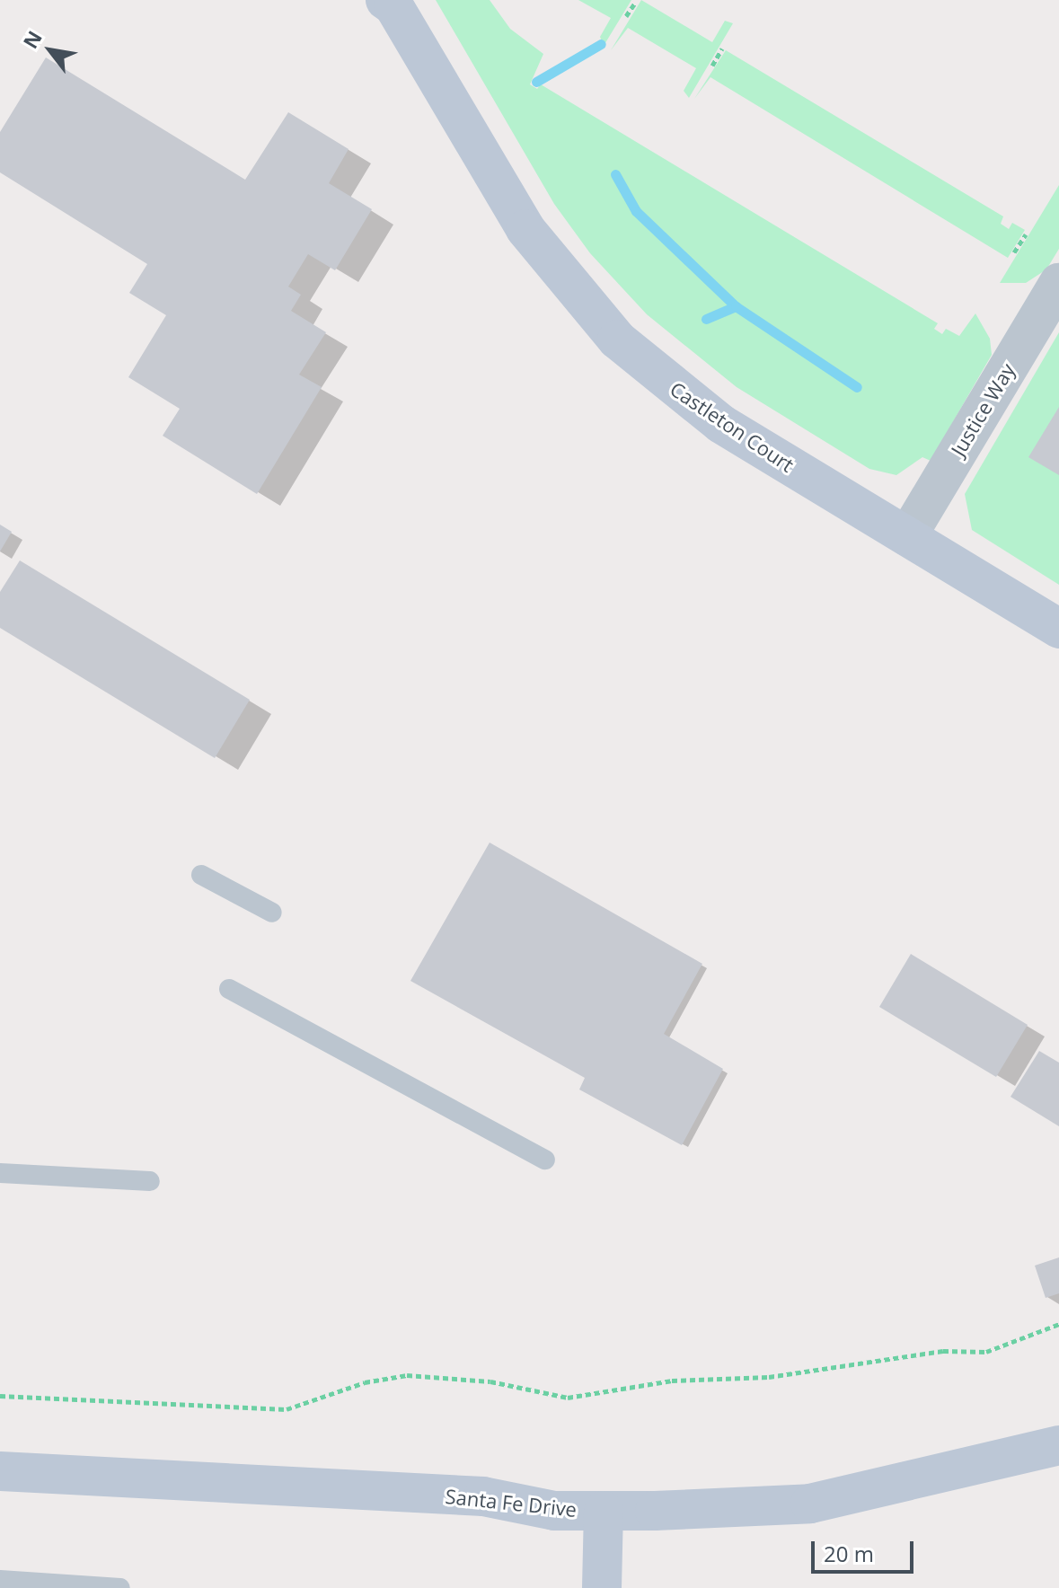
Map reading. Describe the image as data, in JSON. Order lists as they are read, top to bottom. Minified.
{"streets":{"main road":["Castleton Court","Santa Fe Drive"],"street":["Justice Way"]},"crossings":[["Justice Way","Castleton Court"]],"scale_bar":"20 m","north":"top left"}
